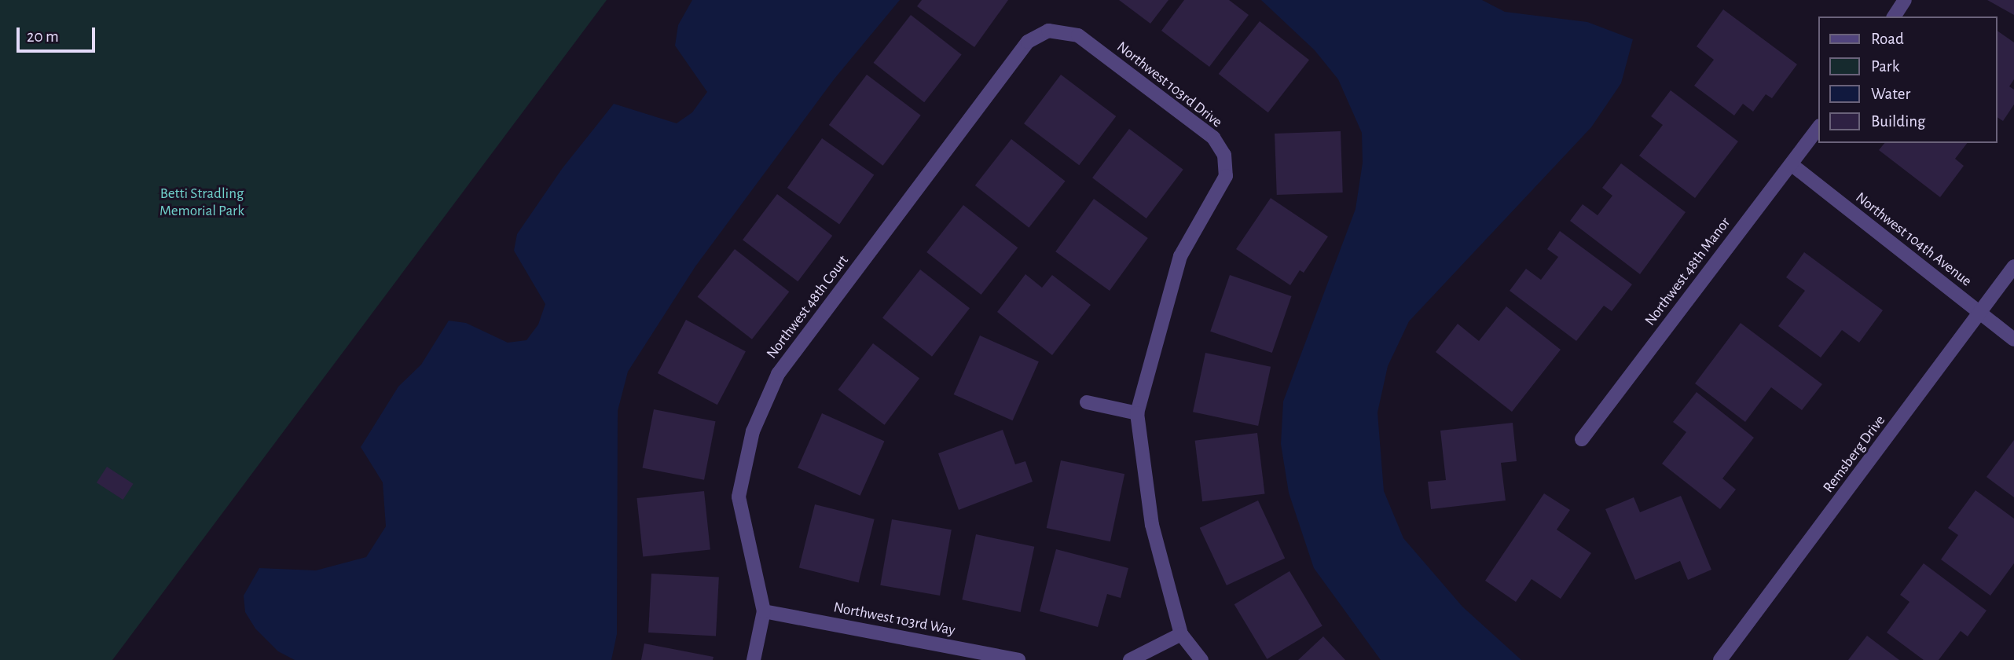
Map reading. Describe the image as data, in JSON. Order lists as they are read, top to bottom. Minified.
{"streets":{"street":["Northwest 103rd Drive","Northwest 104th Avenue","Northwest 48th Manor","Northwest 48th Court","Remsberg Drive","Northwest 103rd Way"]},"crossings":[["Northwest 103rd Drive","Northwest 48th Court"],["Northwest 104th Avenue","Northwest 48th Manor"],["Northwest 104th Avenue","Remsberg Drive"],["Northwest 48th Court","Northwest 103rd Way"]],"parks":["Betti Stradling Memorial Park"],"legend":["Road","Park","Water","Building"],"scale_bar":"20 m"}
